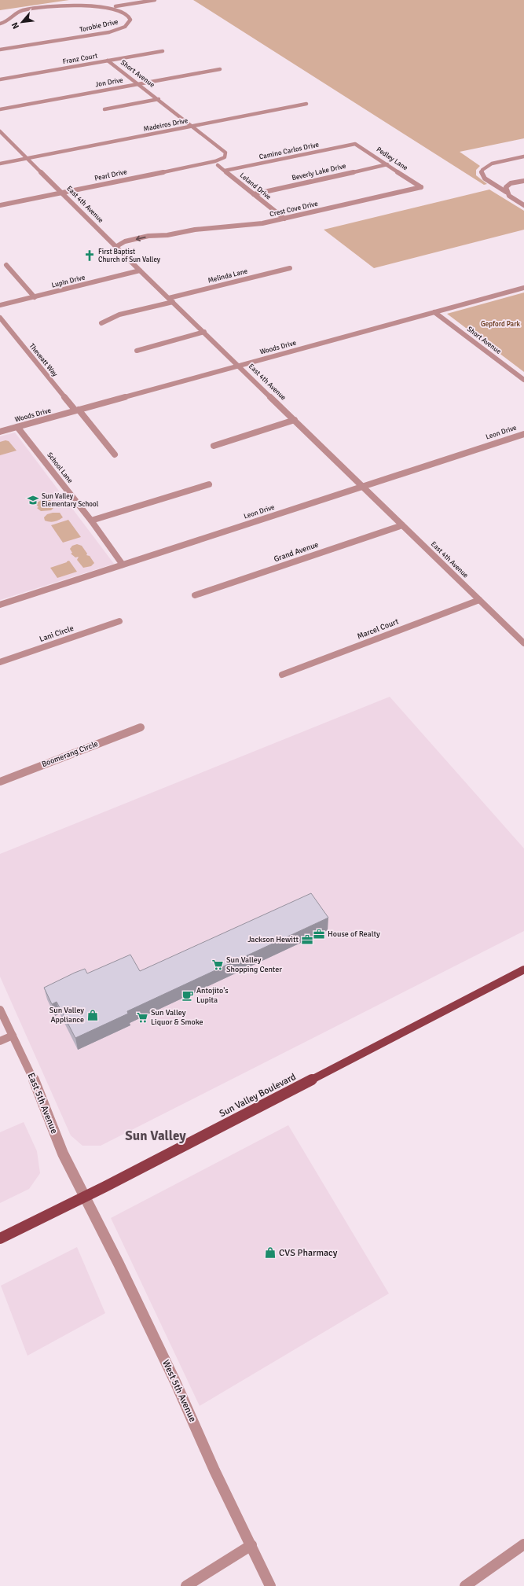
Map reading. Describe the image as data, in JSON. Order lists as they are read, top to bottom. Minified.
{"streets":{"main road":["Sun Valley Boulevard"],"street":["Torobie Drive","Franz Court","Short Avenue","Jon Drive","Madeiros Drive","Camino Carlos Drive","Pedley Lane","Beverly Lake Drive","Pearl Drive","Leland Drive","East 4th Avenue","Crest Cove Drive","Melinda Lane","Lupin Drive","Woods Drive","Theveatt Way","Leon Drive","School Lane","Grand Avenue","Marcel Court","Lani Circle","Boomerang Circle","East 5th Avenue","West 5th Avenue"]},"crossings":[["Franz Court","Short Avenue"],["Short Avenue","Jon Drive"],["Short Avenue","Madeiros Drive"],["Short Avenue","Pearl Drive"],["Short Avenue","Woods Drive"],["Madeiros Drive","East 4th Avenue"],["Camino Carlos Drive","Pedley Lane"],["Camino Carlos Drive","Leland Drive"],["Pedley Lane","Beverly Lake Drive"],["Pedley Lane","Crest Cove Drive"],["Beverly Lake Drive","Leland Drive"],["Pearl Drive","East 4th Avenue"],["Leland Drive","Crest Cove Drive"],["East 4th Avenue","Crest Cove Drive"],["East 4th Avenue","Melinda Lane"],["East 4th Avenue","Lupin Drive"],["East 4th Avenue","Woods Drive"],["East 4th Avenue","Leon Drive"],["East 4th Avenue","Grand Avenue"],["East 4th Avenue","Marcel Court"],["Woods Drive","Theveatt Way"],["Woods Drive","School Lane"],["Leon Drive","School Lane"],["Sun Valley Boulevard","East 5th Avenue"],["Sun Valley Boulevard","West 5th Avenue"],["East 5th Avenue","West 5th Avenue"]],"districts":["Sun Valley"],"parks":["Gepford Park"],"places":{"church":["First Baptist Church of Sun Valley"],"school or university":["Sun Valley Elementary School"],"office":["House of Realty","Jackson Hewitt"],"supermarket":["Sun Valley Shopping Center","Sun Valley Liquor & Smoke"],"cafe":["Antojito's Lupita"],"shop":["Sun Valley Appliance","CVS Pharmacy"]},"north":"bottom left"}
